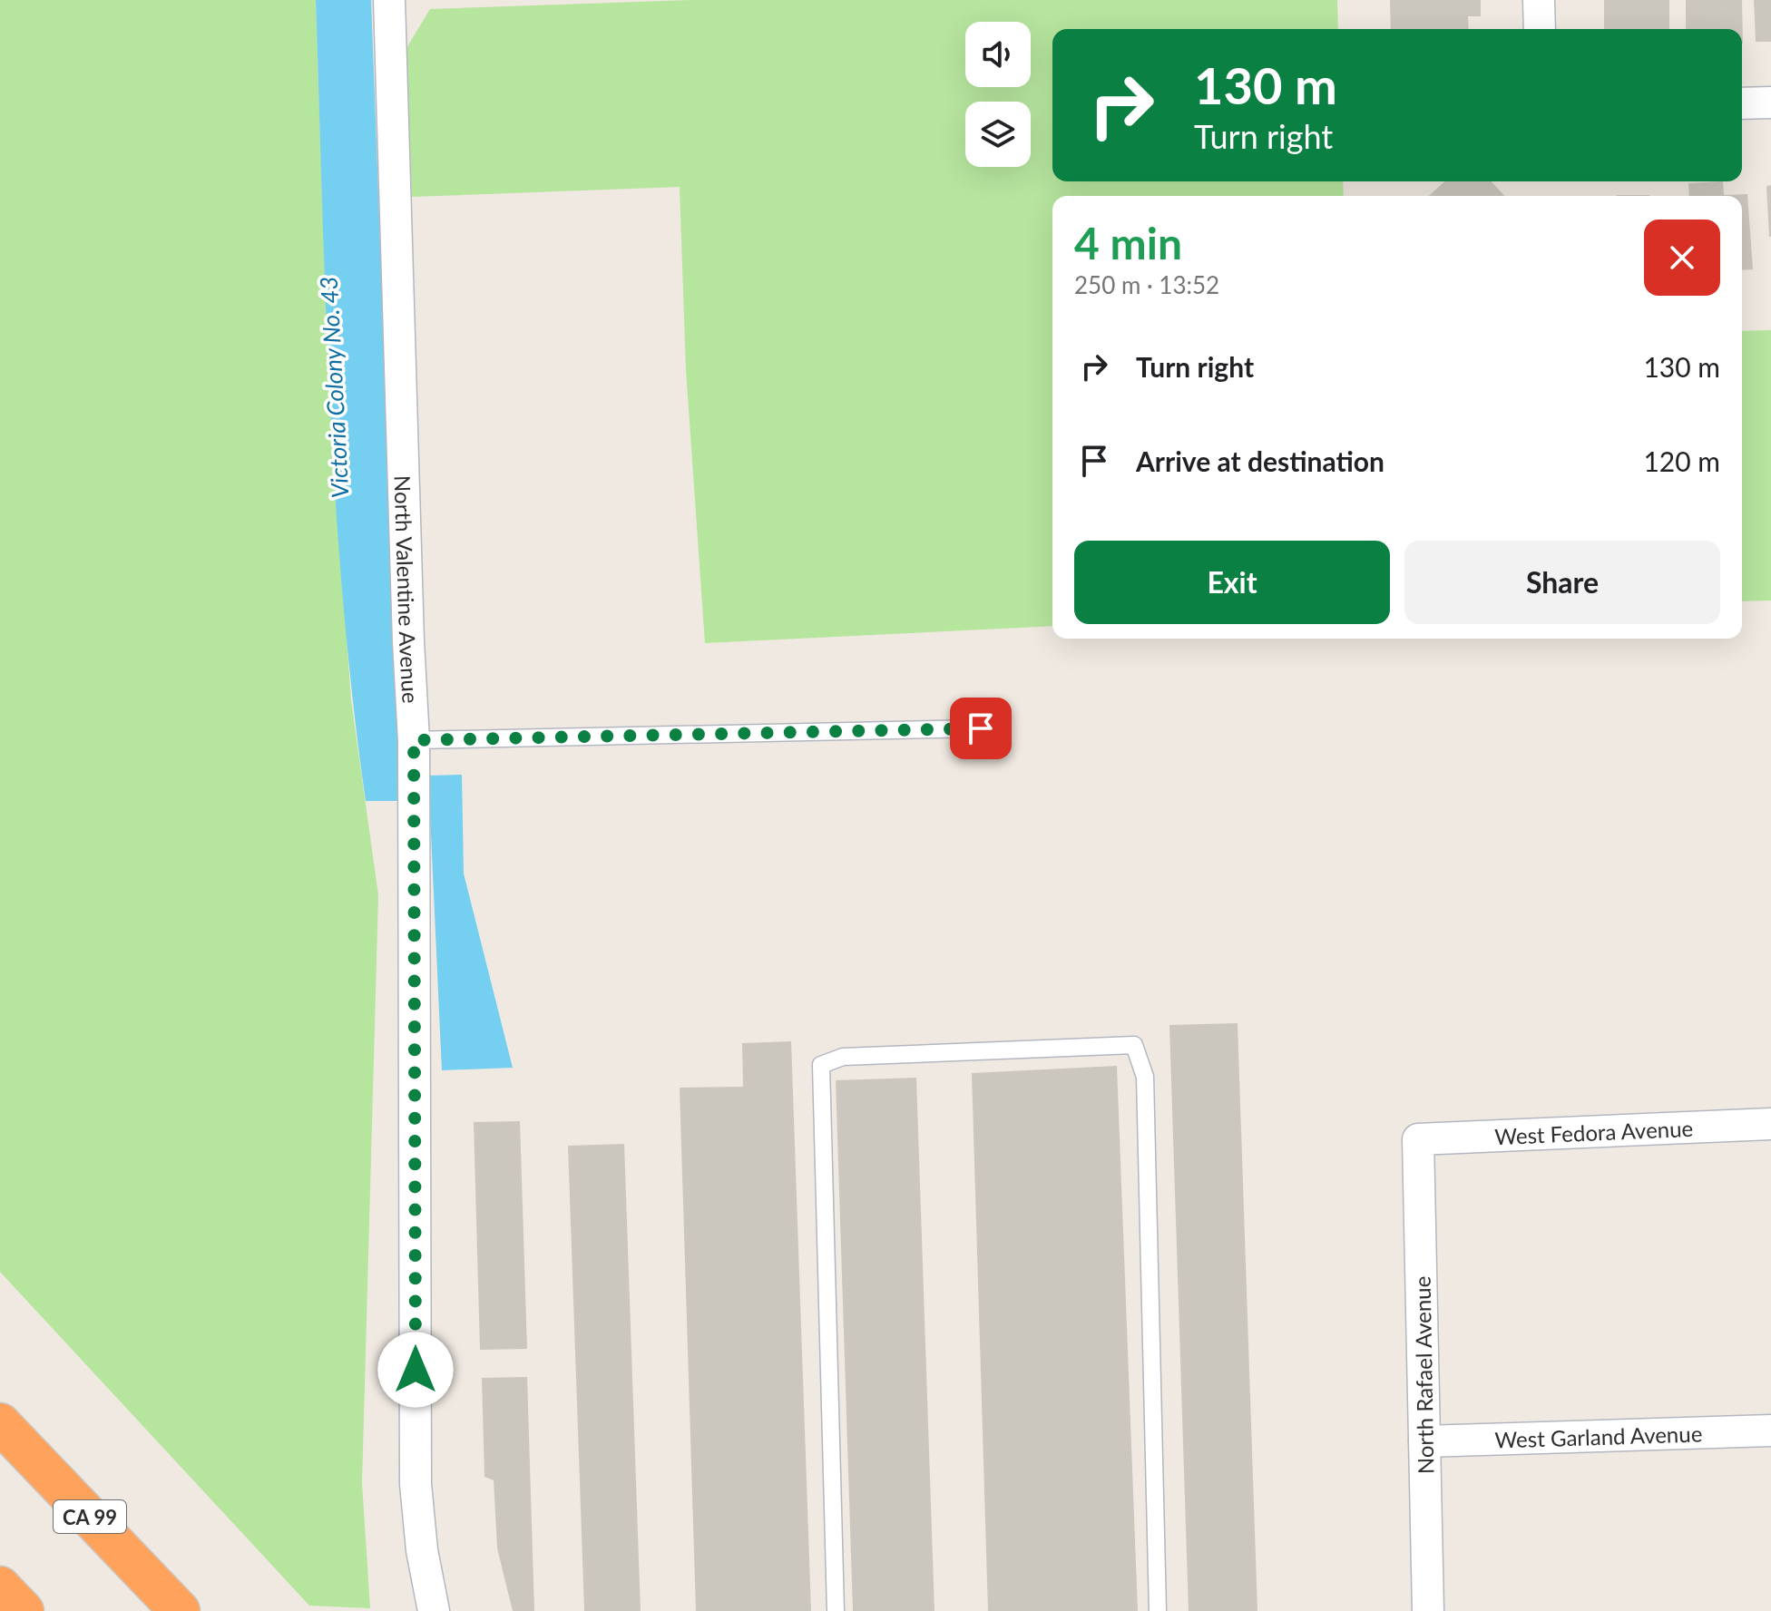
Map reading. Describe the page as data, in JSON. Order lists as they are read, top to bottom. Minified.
{"streets":{"highway":["CA 99"],"street":["North Valentine Avenue","West Fedora Avenue","North Rafael Avenue","West Garland Avenue"]},"crossings":[["West Fedora Avenue","North Rafael Avenue"],["North Rafael Avenue","West Garland Avenue"]],"water":["Victoria Colony No. 43"],"page":{"turn":["130 m","Turn right"],"heading":["4 min","250 m · 13:52"],"list":[{"name":"Turn right","value":"130 m"},{"name":"Arrive at destination","value":"120 m"}],"buttons":["Exit","Share"]}}
